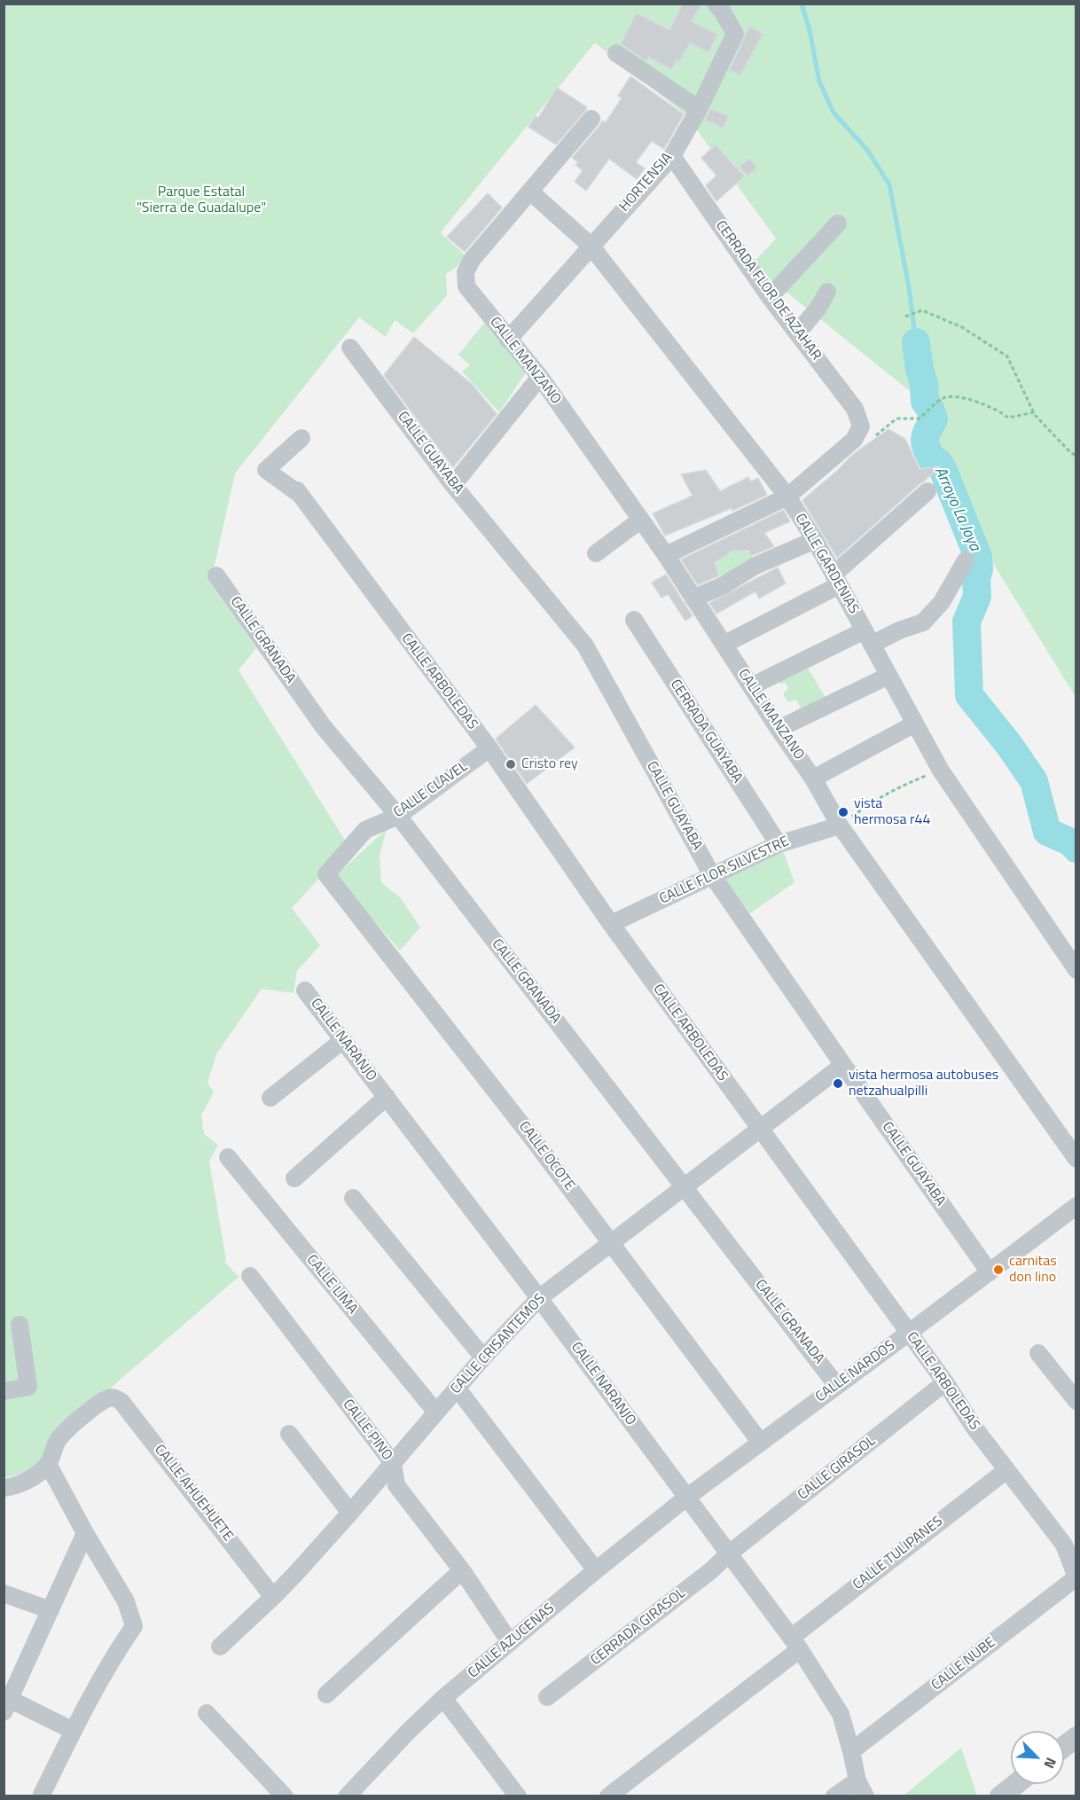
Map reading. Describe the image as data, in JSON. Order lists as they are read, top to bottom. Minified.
{"streets":{"street":["HORTENSIA","CERRADA FLOR DE AZAHAR","CALLE MANZANO","CALLE GUAYABA","CALLE GARDENIAS","CALLE GRANADA","CALLE ARBOLEDAS","CERRADA GUAYABA","CALLE CLAVEL","CALLE FLOR SILVESTRE","CALLE NARANJO","CALLE OCOTE","CALLE LIMA","CALLE CRISANTEMOS","CALLE NARDOS","CALLE PINO","CALLE GIRASOL","CALLE AHUEHUETE","CALLE TULIPANES","CERRADA GIRASOL","CALLE AZUCENAS","CALLE NUBE"]},"crossings":[["HORTENSIA","CERRADA FLOR DE AZAHAR"],["HORTENSIA","CALLE MANZANO"],["HORTENSIA","CALLE GARDENIAS"],["CALLE MANZANO","CALLE GARDENIAS"],["CALLE MANZANO","CALLE FLOR SILVESTRE"],["CALLE GUAYABA","CALLE FLOR SILVESTRE"],["CALLE GUAYABA","CALLE CRISANTEMOS"],["CALLE GUAYABA","CALLE NARDOS"],["CALLE GRANADA","CALLE CLAVEL"],["CALLE GRANADA","CALLE CRISANTEMOS"],["CALLE GRANADA","CALLE NARDOS"],["CALLE ARBOLEDAS","CALLE CLAVEL"],["CALLE ARBOLEDAS","CALLE FLOR SILVESTRE"],["CALLE ARBOLEDAS","CALLE CRISANTEMOS"],["CALLE ARBOLEDAS","CALLE NARDOS"],["CALLE ARBOLEDAS","CALLE GIRASOL"],["CALLE ARBOLEDAS","CALLE TULIPANES"],["CALLE ARBOLEDAS","CALLE NUBE"],["CERRADA GUAYABA","CALLE FLOR SILVESTRE"],["CALLE CLAVEL","CALLE OCOTE"],["CALLE NARANJO","CALLE CRISANTEMOS"],["CALLE NARANJO","CALLE NARDOS"],["CALLE NARANJO","CALLE GIRASOL"],["CALLE NARANJO","CALLE TULIPANES"],["CALLE NARANJO","CERRADA GIRASOL"],["CALLE NARANJO","CALLE AZUCENAS"],["CALLE NARANJO","CALLE NUBE"],["CALLE OCOTE","CALLE CRISANTEMOS"],["CALLE OCOTE","CALLE NARDOS"],["CALLE LIMA","CALLE CRISANTEMOS"],["CALLE CRISANTEMOS","CALLE PINO"],["CALLE CRISANTEMOS","CALLE AHUEHUETE"],["CALLE NARDOS","CALLE AZUCENAS"],["CALLE PINO","CALLE AZUCENAS"],["CALLE GIRASOL","CERRADA GIRASOL"]],"water":["Arroyo La Joya"],"parks":["Parque Estatal \"Sierra de Guadalupe\""],"places":["Cristo rey","vista hermosa r44","vista hermosa autobuses netzahualpilli","carnitas don lino"],"north":"bottom right"}
